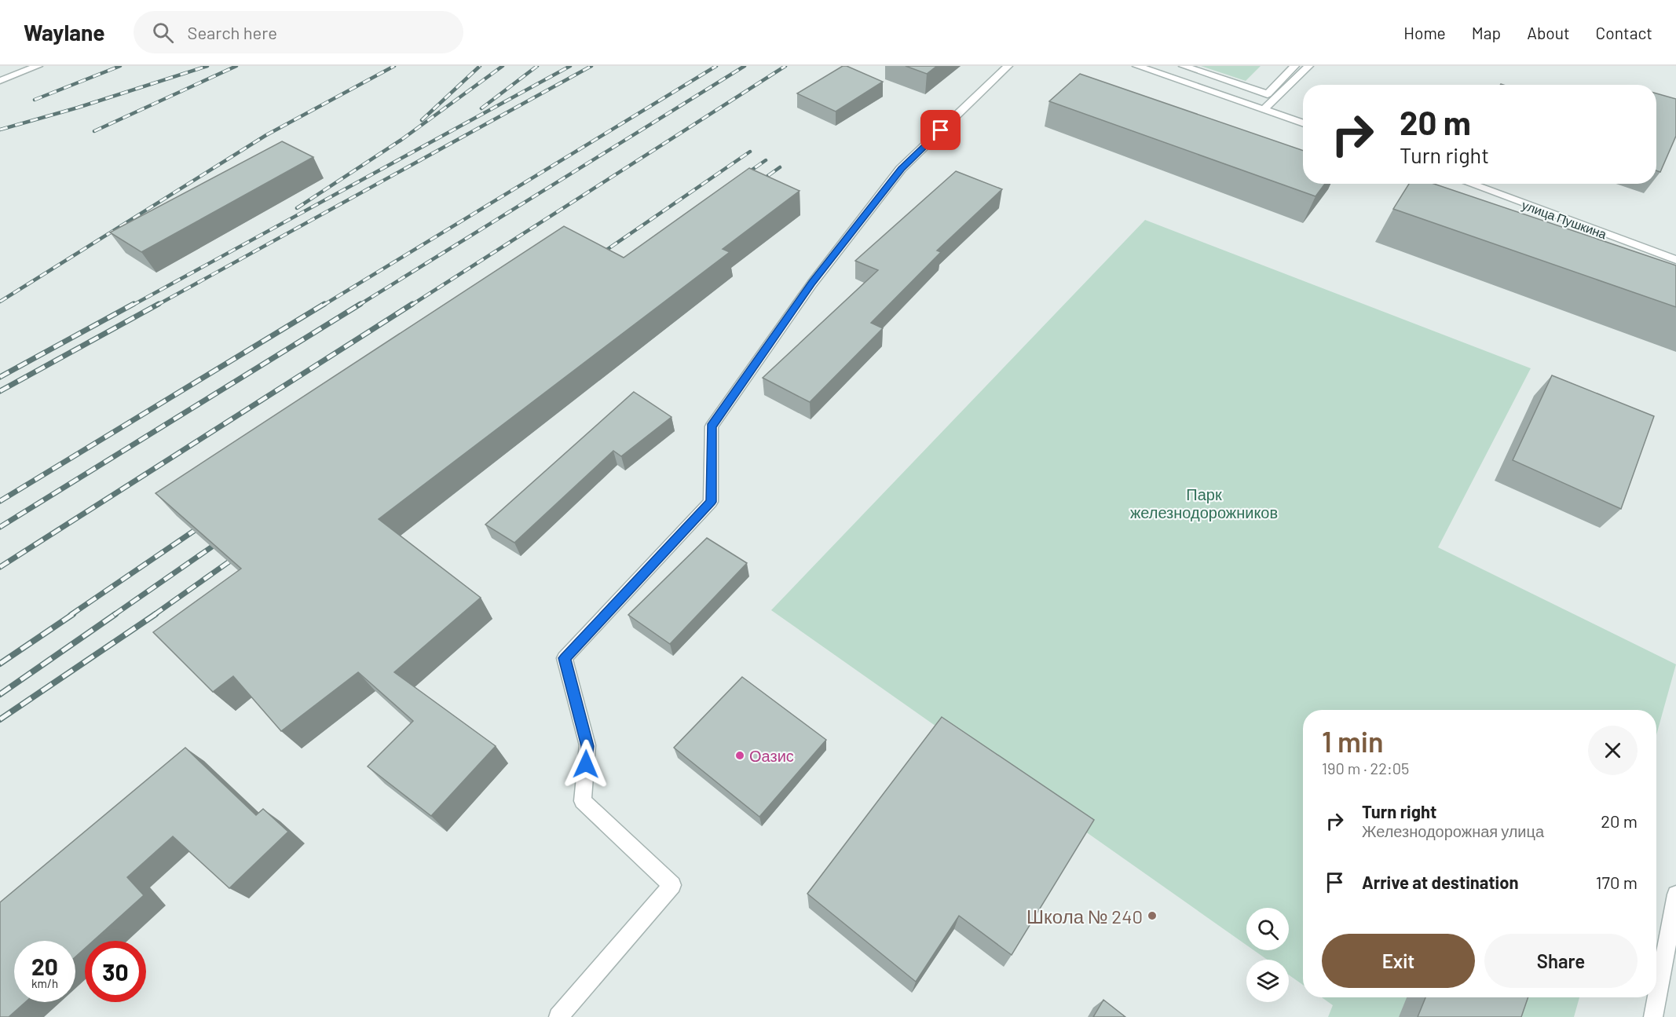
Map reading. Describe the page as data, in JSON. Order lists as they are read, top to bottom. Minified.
{"streets":{"street":["улица Пушкина"]},"parks":["Парк железнодорожников"],"places":["Оазис","Школа № 240"],"page":{"header":"Waylane","search":"Search here","nav":["Home","Map","About","Contact"],"turn":["20 m","Turn right"],"heading":["1 min","190 m · 22:05"],"list":[{"name":"Turn right","note":"Железнодорожная улица","value":"20 m"},{"name":"Arrive at destination","value":"170 m"}],"buttons":["Exit","Share"],"speed":"20 km/h","limit":"30"}}
